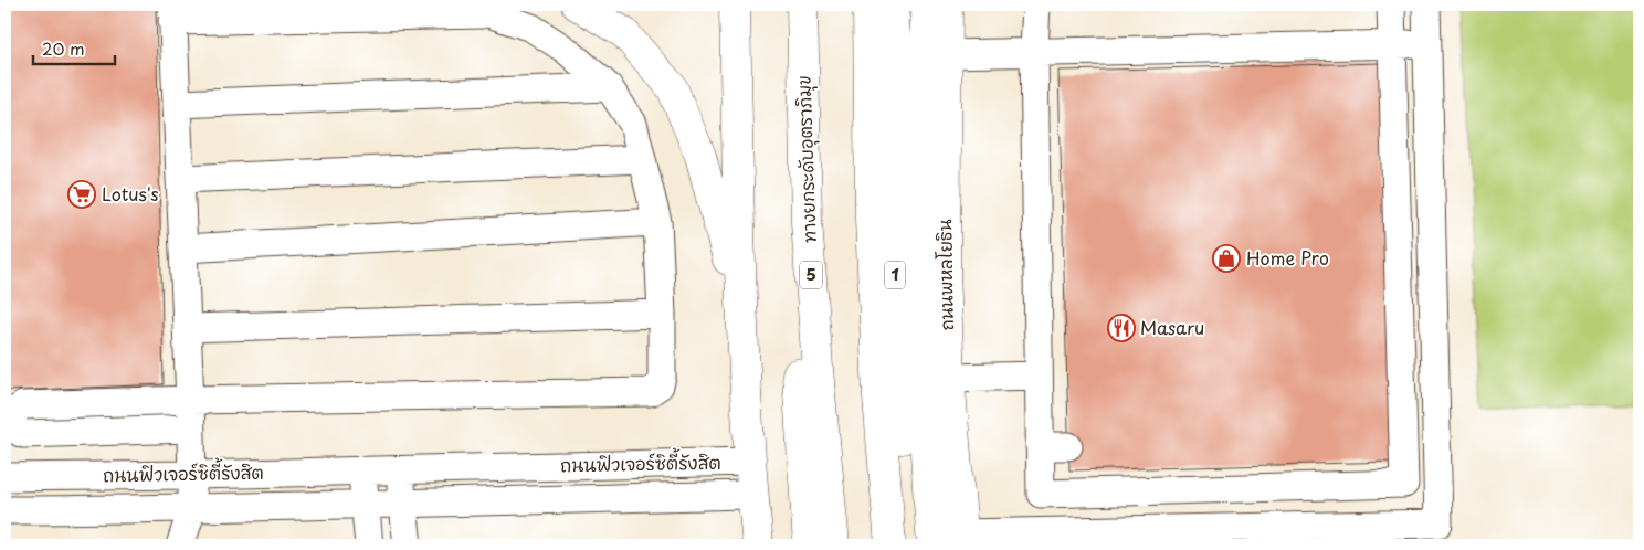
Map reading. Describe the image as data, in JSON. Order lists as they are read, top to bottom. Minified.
{"streets":{"main road":["ทางยกระดับอุตราภิมุข","5","1","ถนนพหลโยธิน"],"lane":["ถนนฟิวเจอร์ซิตี้รังสิต"]},"places":{"supermarket":["Lotus's"],"shop":["Home Pro"],"restaurant":["Masaru"]},"scale_bar":"20 m"}
